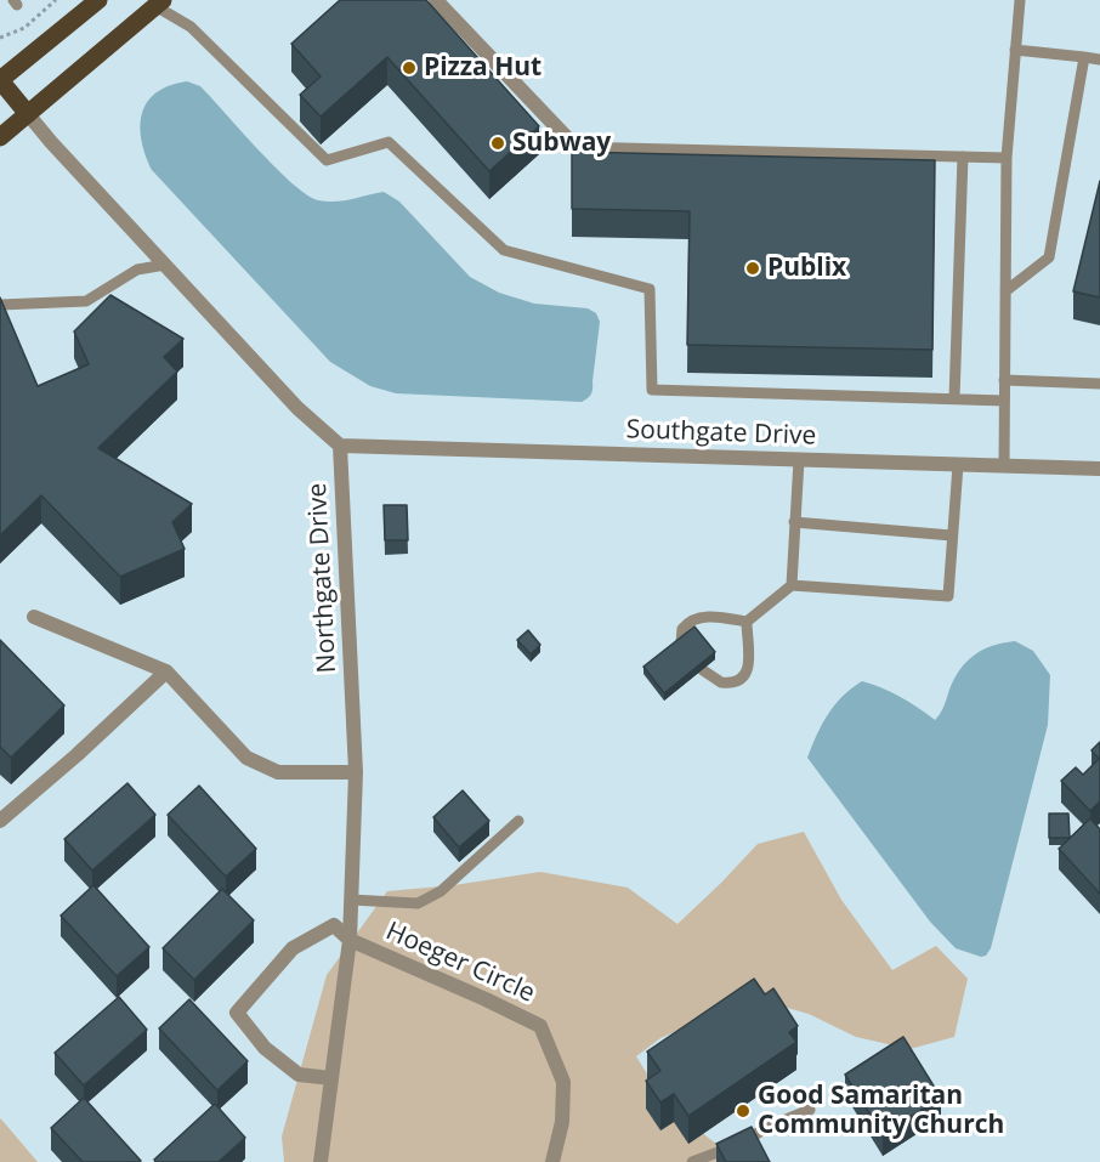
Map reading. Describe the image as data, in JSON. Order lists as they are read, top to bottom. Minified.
{"streets":{"street":["Southgate Drive","Northgate Drive","Hoeger Circle"]},"crossings":[["Southgate Drive","Northgate Drive"],["Northgate Drive","Hoeger Circle"]],"places":["Pizza Hut","Subway","Publix","Good Samaritan Community Church"]}
